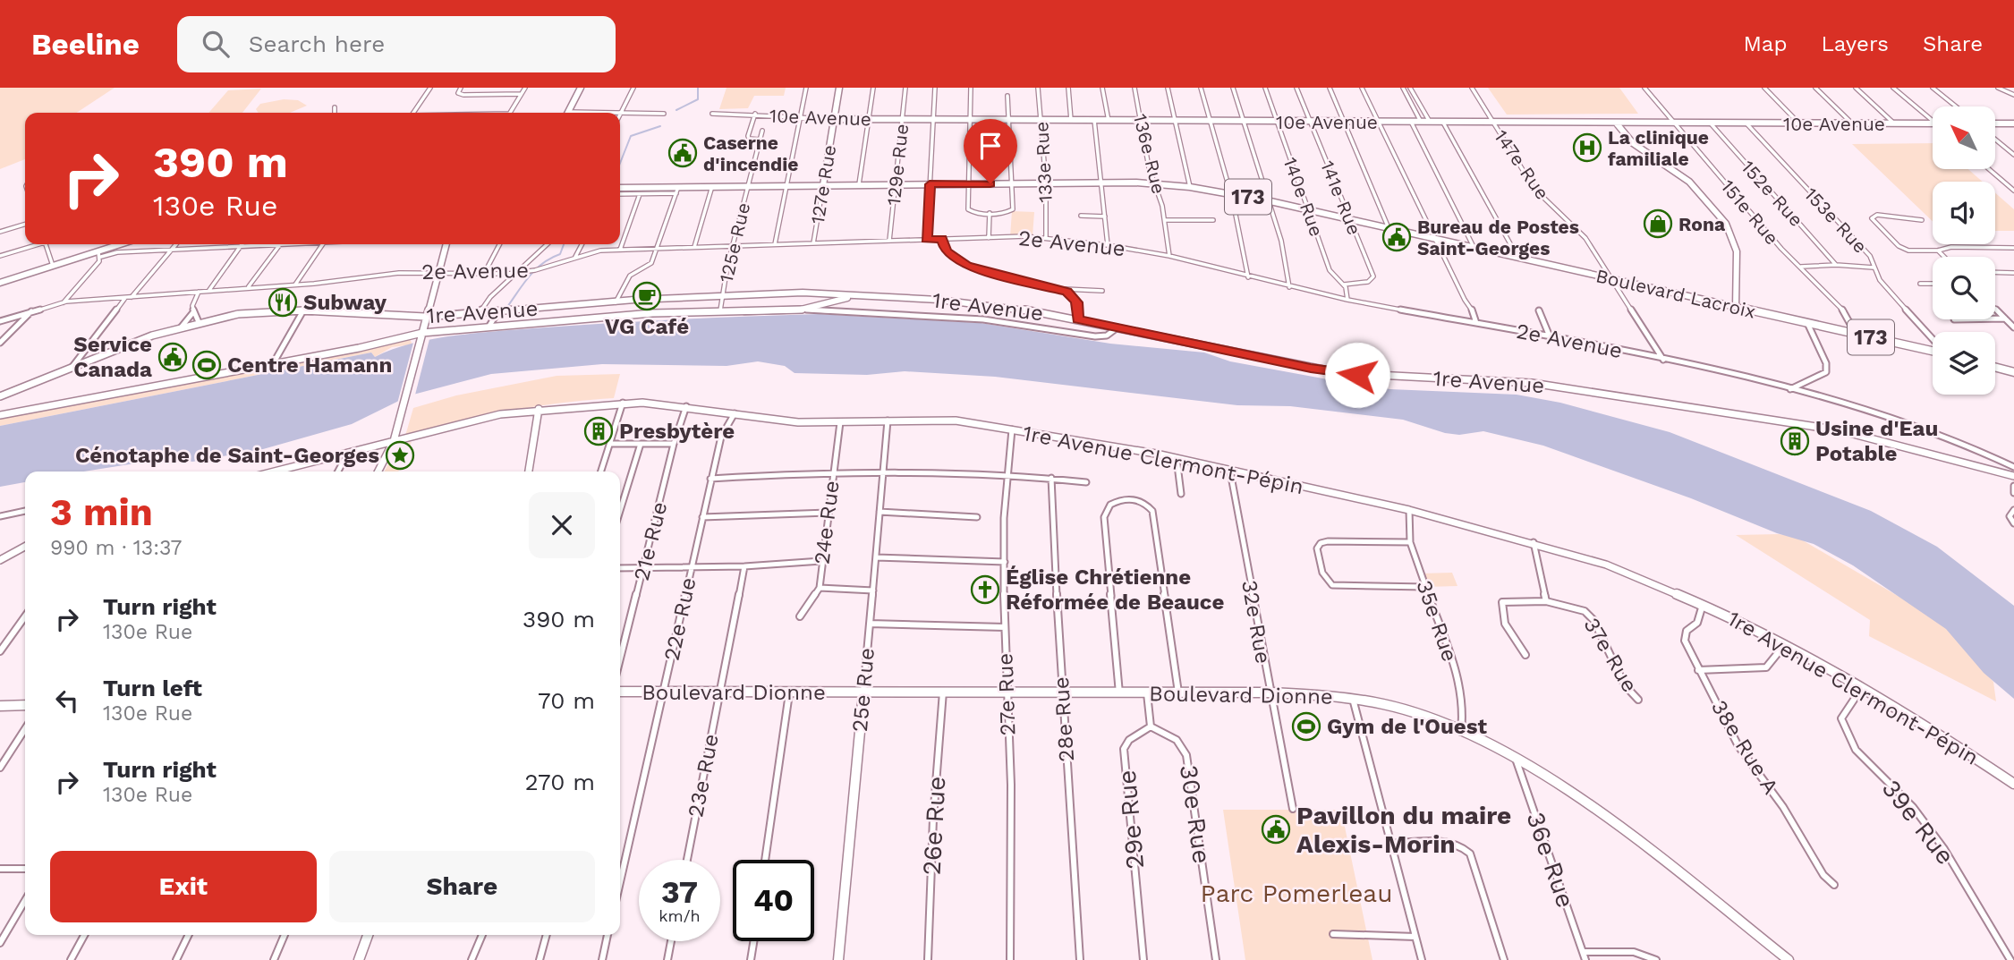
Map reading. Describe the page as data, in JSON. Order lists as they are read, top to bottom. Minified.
{"streets":{"main road":["173","Boulevard Lacroix"],"street":["10e Avenue","136e Rue","133e Rue","129e Rue","147e Rue","127e Rue","152e Rue","140e Rue","141e Rue","151e Rue","153e Rue","125e Rue","2e Avenue","1re Avenue","1re Avenue Clermont-Pépin","24e Rue","21e Rue","22e Rue","35e Rue","32e Rue","37e Rue","25e Rue","Boulevard Dionne","27e Rue","28e Rue","38e Rue A","23e Rue","30e Rue","29e Rue","39e Rue","26e Rue","36e Rue"]},"crossings":[["10e Avenue","136e Rue"],["10e Avenue","133e Rue"],["10e Avenue","129e Rue"],["10e Avenue","147e Rue"],["10e Avenue","127e Rue"],["10e Avenue","152e Rue"],["10e Avenue","140e Rue"],["10e Avenue","141e Rue"],["10e Avenue","151e Rue"],["10e Avenue","153e Rue"],["136e Rue","2e Avenue"],["136e Rue","Boulevard Lacroix"],["133e Rue","2e Avenue"],["133e Rue","Boulevard Lacroix"],["129e Rue","2e Avenue"],["129e Rue","Boulevard Lacroix"],["147e Rue","2e Avenue"],["147e Rue","Boulevard Lacroix"],["127e Rue","2e Avenue"],["127e Rue","Boulevard Lacroix"],["140e Rue","141e Rue"],["140e Rue","2e Avenue"],["140e Rue","Boulevard Lacroix"],["141e Rue","Boulevard Lacroix"],["151e Rue","Boulevard Lacroix"],["125e Rue","2e Avenue"],["125e Rue","Boulevard Lacroix"],["125e Rue","1re Avenue"],["1re Avenue Clermont-Pépin","24e Rue"],["1re Avenue Clermont-Pépin","21e Rue"],["1re Avenue Clermont-Pépin","22e Rue"],["1re Avenue Clermont-Pépin","35e Rue"],["1re Avenue Clermont-Pépin","32e Rue"],["1re Avenue Clermont-Pépin","25e Rue"],["1re Avenue Clermont-Pépin","27e Rue"],["1re Avenue Clermont-Pépin","38e Rue A"],["1re Avenue Clermont-Pépin","39e Rue"],["22e Rue","Boulevard Dionne"],["35e Rue","Boulevard Dionne"],["32e Rue","Boulevard Dionne"],["25e Rue","Boulevard Dionne"],["Boulevard Dionne","27e Rue"],["Boulevard Dionne","28e Rue"],["Boulevard Dionne","23e Rue"],["Boulevard Dionne","26e Rue"],["Boulevard Dionne","36e Rue"],["30e Rue","29e Rue"]],"parks":["Parc Pomerleau"],"places":{"hospital":["La clinique familiale"],"public building":["Caserne d'incendie","Bureau de Postes Saint-Georges","Service Canada","Pavillon du maire Alexis-Morin"],"shop":["Rona"],"cafe":["VG Café"],"restaurant":["Subway"],"sports":["Centre Hamann","Gym de l'Ouest"],"building":["Presbytère","Usine d'Eau Potable"],"place":["Cénotaphe de Saint-Georges"],"church":["Église Chrétienne Réformée de Beauce"]},"north":"top left","page":{"header":"Beeline","search":"Search here","nav":["Map","Layers","Share"],"turn":["390 m","130e Rue"],"heading":["3 min","990 m · 13:37"],"list":[{"name":"Turn right","note":"130e Rue","value":"390 m"},{"name":"Turn left","note":"130e Rue","value":"70 m"},{"name":"Turn right","note":"130e Rue","value":"270 m"}],"buttons":["Exit","Share"],"speed":"37 km/h","limit":"40"}}
